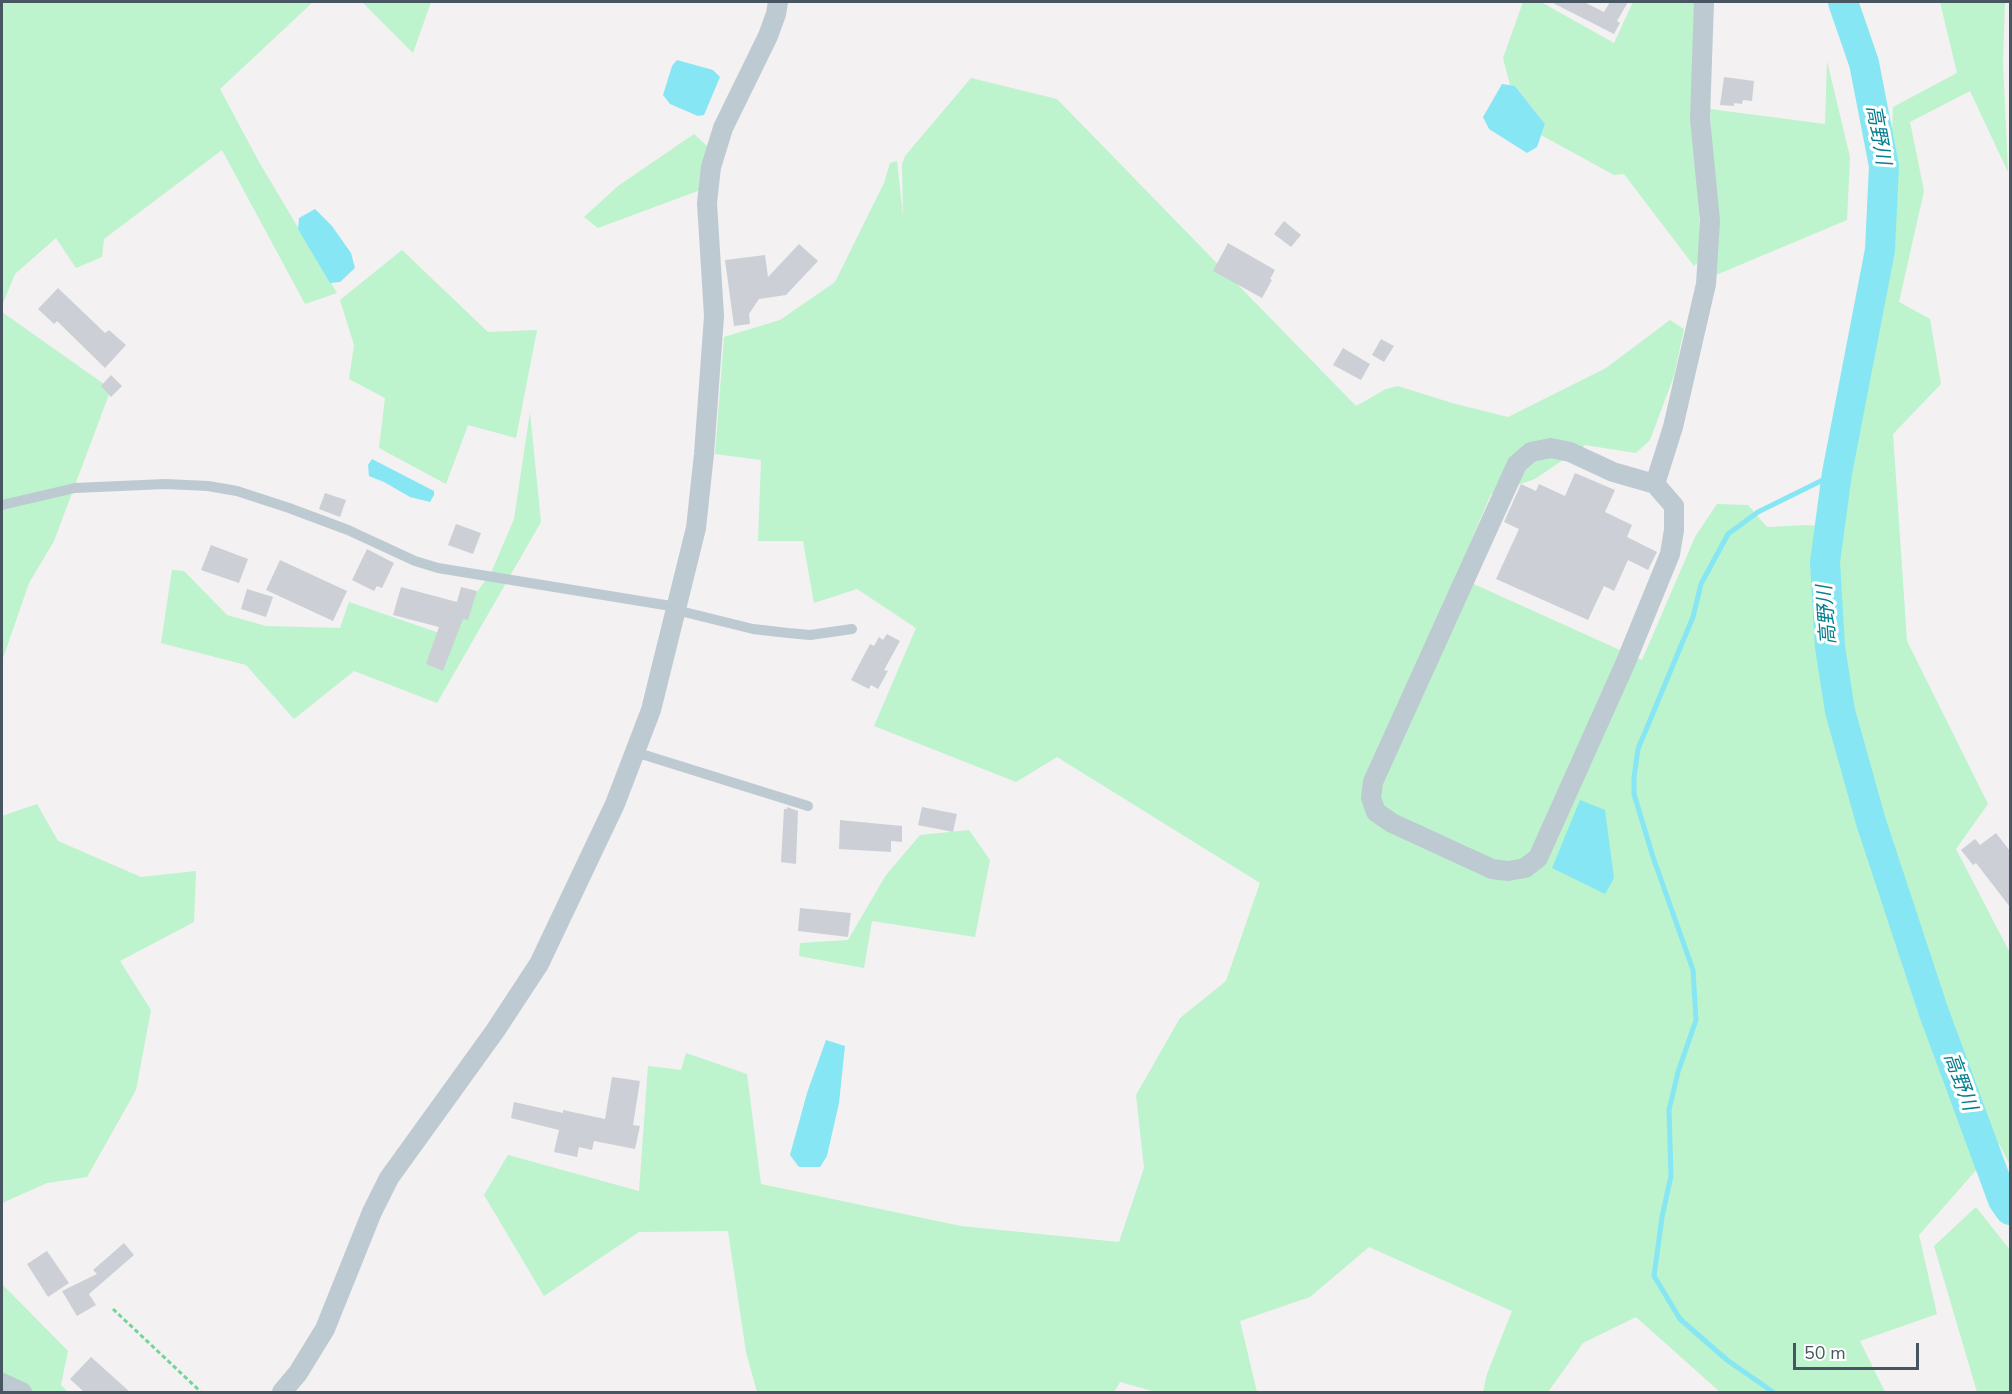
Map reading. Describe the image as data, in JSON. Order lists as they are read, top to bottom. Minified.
{"water":["高野川"],"scale_bar":"50 m"}
